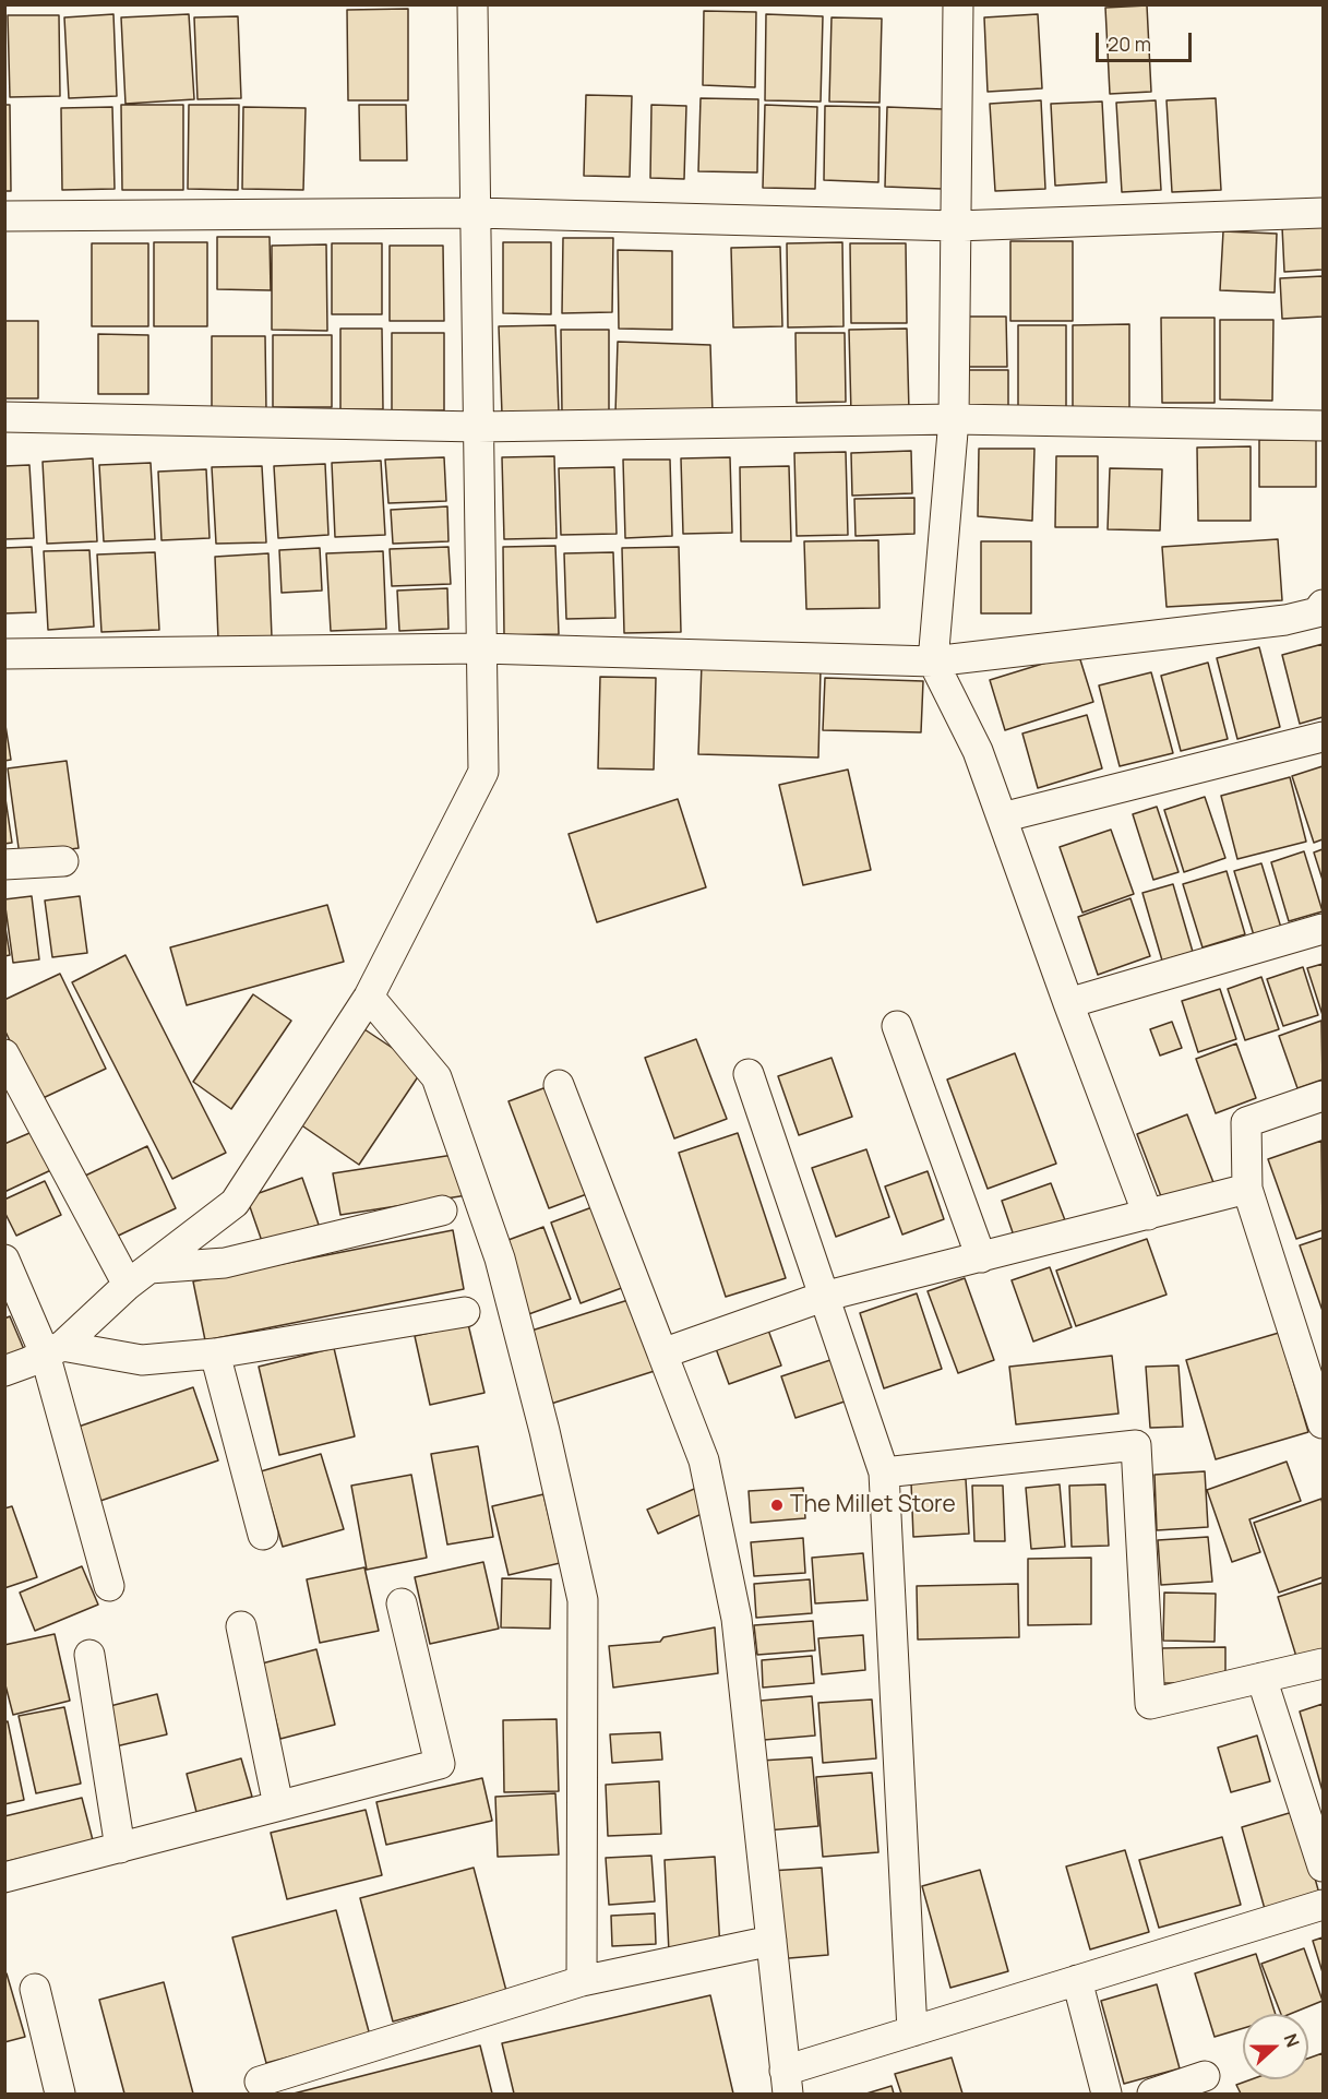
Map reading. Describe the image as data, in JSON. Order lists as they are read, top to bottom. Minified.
{"places":["The Millet Store"],"scale_bar":"20 m","north":"right"}
